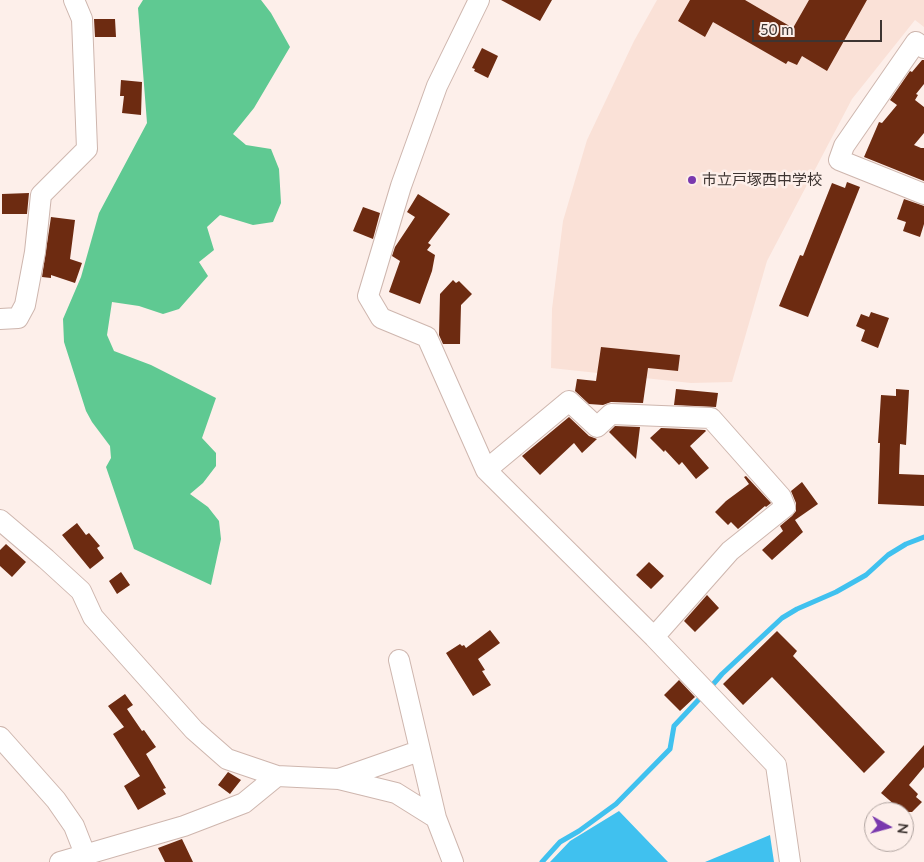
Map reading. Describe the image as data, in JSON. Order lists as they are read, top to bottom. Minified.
{"places":["市立戸塚西中学校"],"scale_bar":"50 m","north":"right"}
